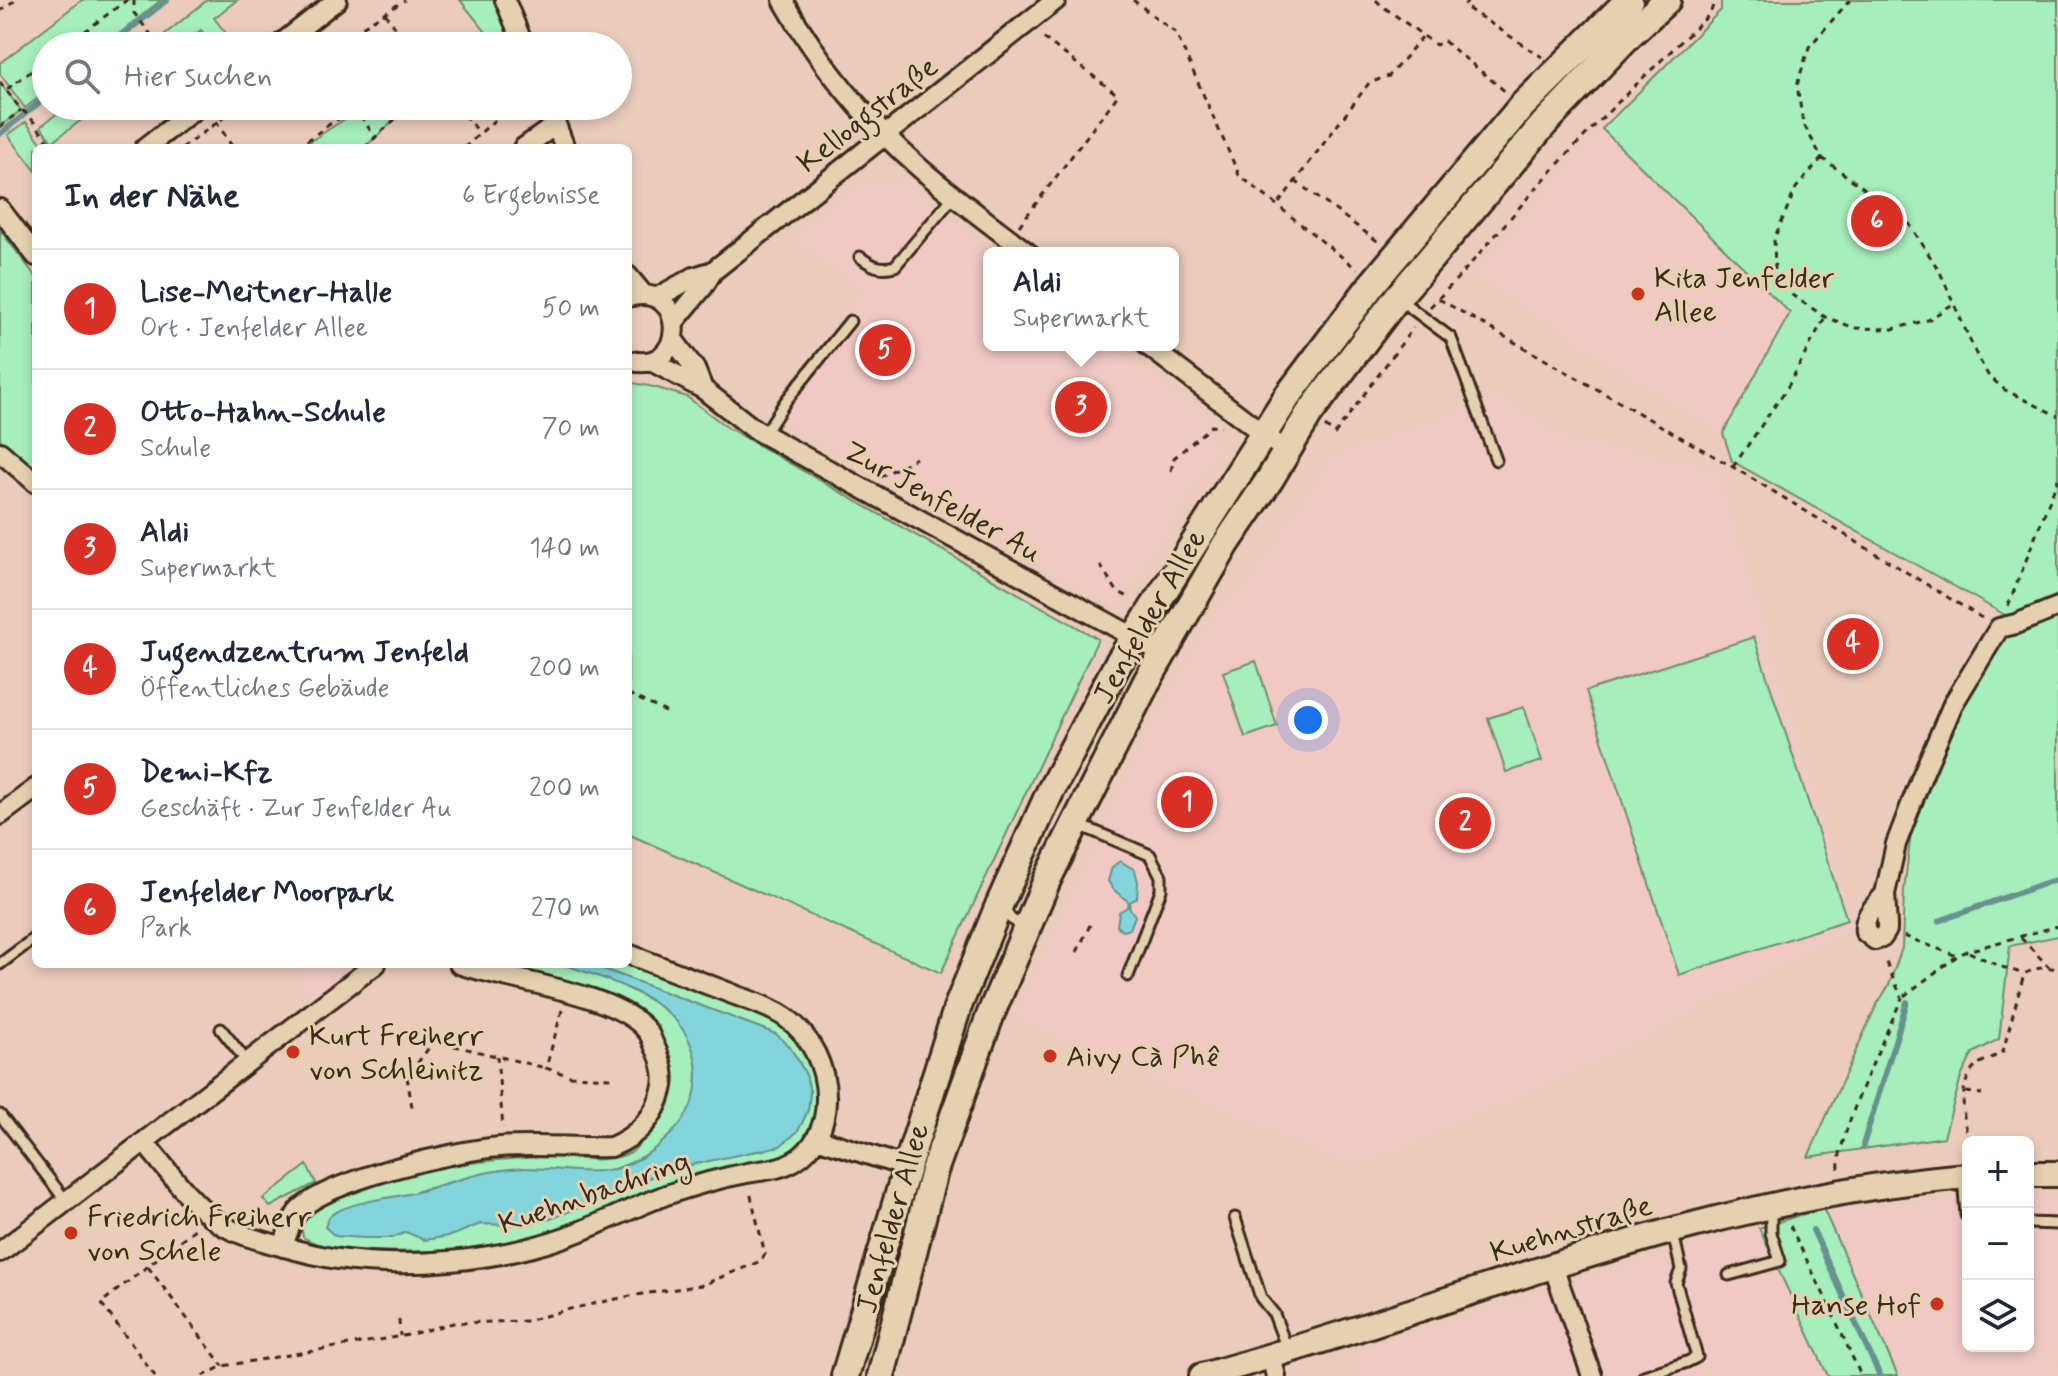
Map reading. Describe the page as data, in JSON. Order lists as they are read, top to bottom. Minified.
{"streets":{"main road":["Jenfelder Allee"],"street":["Kelloggstraße","Zur Jenfelder Au","Kuehnbachring","Kuehnstraße"]},"crossings":[["Kelloggstraße","Zur Jenfelder Au"],["Zur Jenfelder Au","Jenfelder Allee"]],"places":["Kita Jenfelder Allee","Kurt Freiherr von Schleinitz","Aivy Cà Phê","Friedrich Freiherr von Schele","Hanse Hof"],"page":{"search":"Hier suchen","heading":["In der Nähe","6 Ergebnisse"],"pins":["6","5","3","4","1","2"],"popup":["Aldi","Supermarkt"],"list":[{"mark":"1","name":"Lise-Meitner-Halle","note":"Ort · Jenfelder Allee","value":"50 m"},{"mark":"2","name":"Otto-Hahn-Schule","note":"Schule","value":"70 m"},{"mark":"3","name":"Aldi","note":"Supermarkt","value":"140 m"},{"mark":"4","name":"Jugendzentrum Jenfeld","note":"Öffentliches Gebäude","value":"200 m"},{"mark":"5","name":"Demi-Kfz","note":"Geschäft · Zur Jenfelder Au","value":"200 m"},{"mark":"6","name":"Jenfelder Moorpark","note":"Park","value":"270 m"}],"map_buttons":["+","−"]}}
